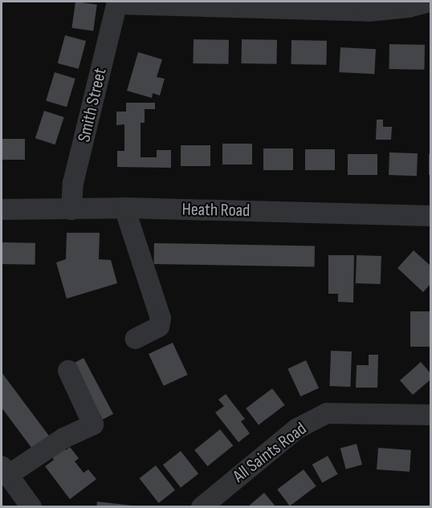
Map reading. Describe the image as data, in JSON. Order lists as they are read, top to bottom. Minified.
{"streets":{"street":["Smith Street","Heath Road","All Saints Road"]},"crossings":[["Smith Street","Heath Road"]]}
